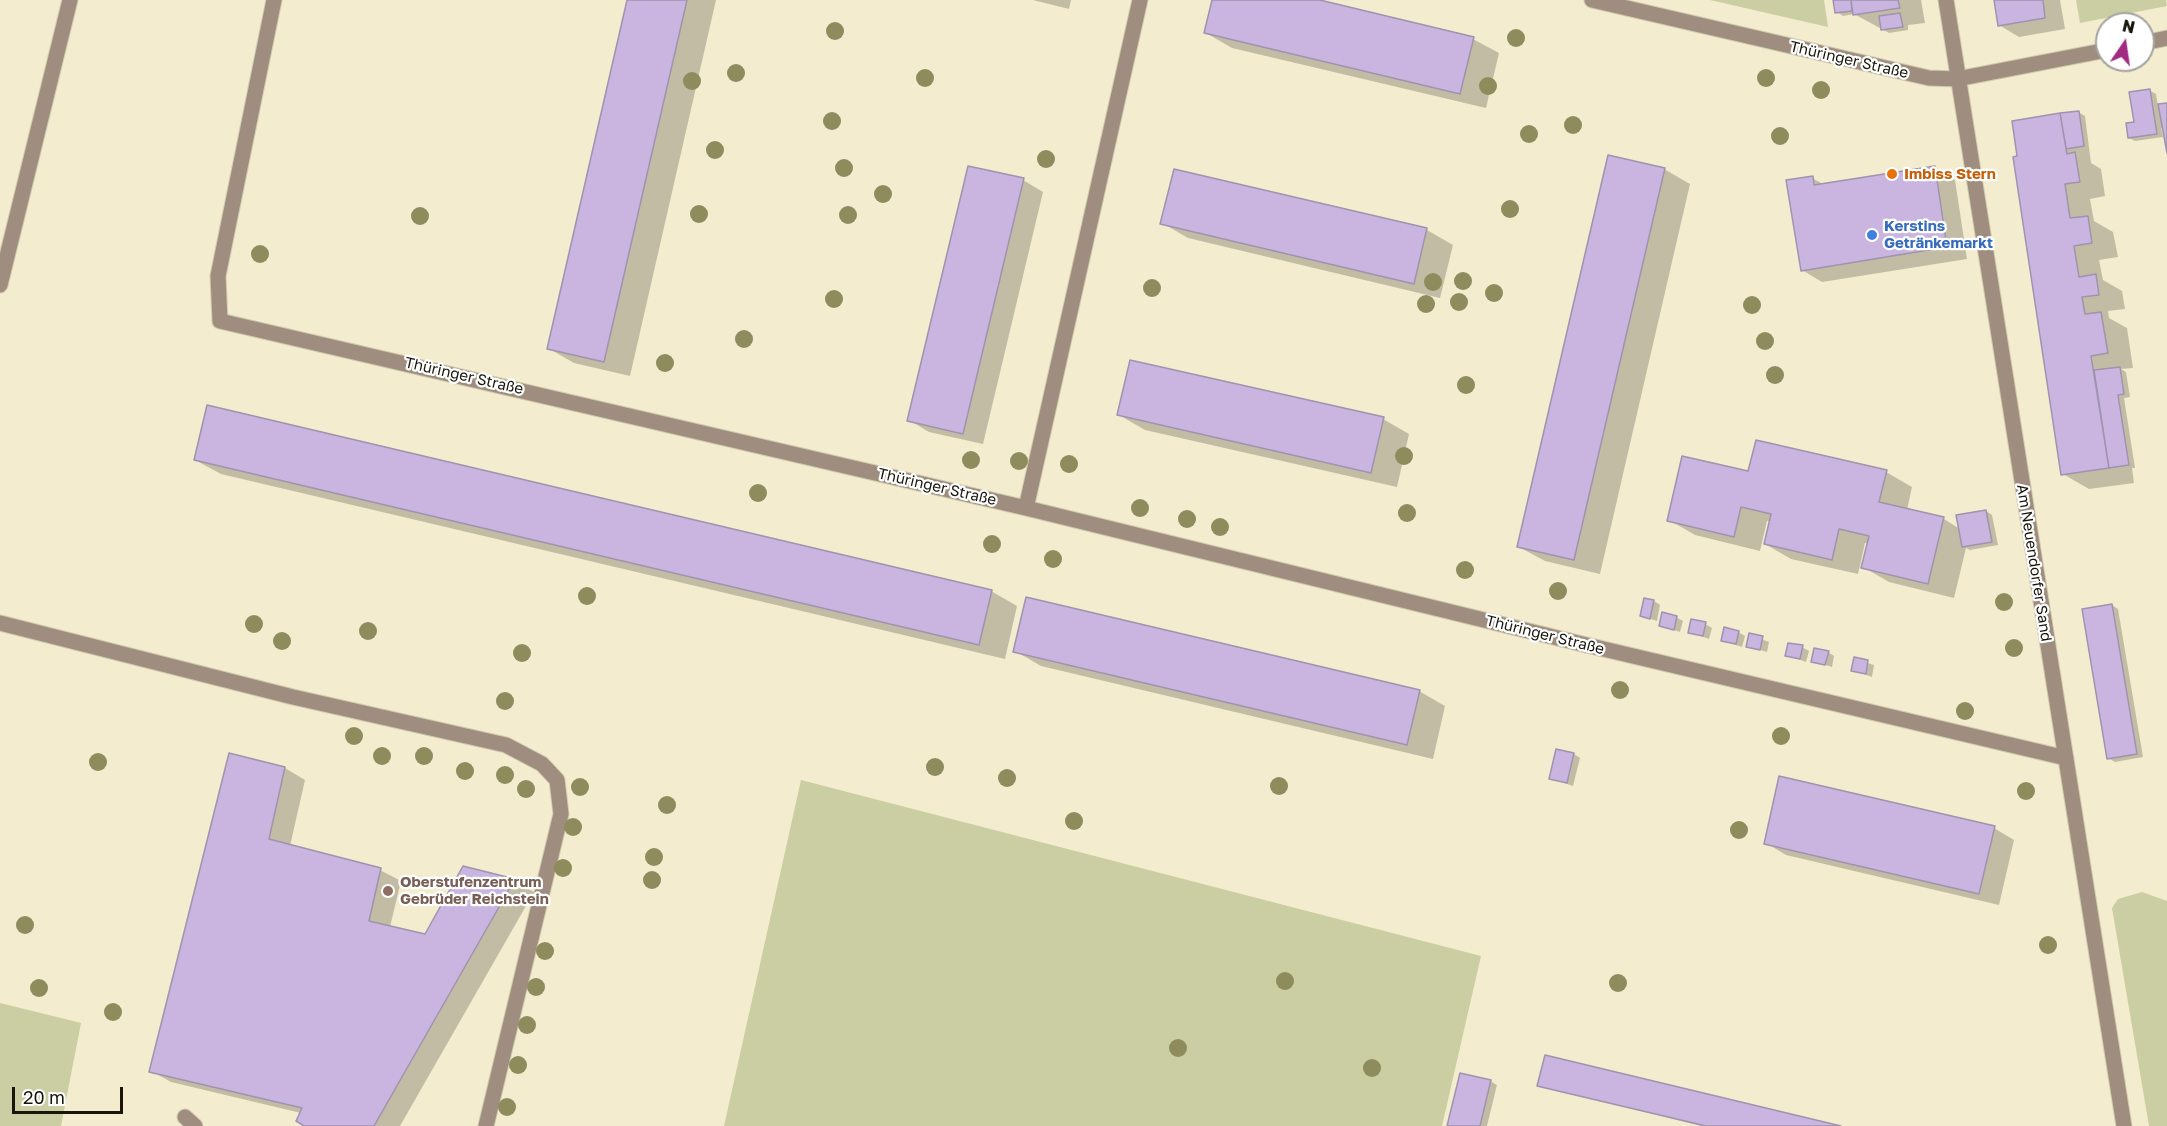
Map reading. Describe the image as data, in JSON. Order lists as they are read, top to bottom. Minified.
{"streets":{"street":["Thüringer Straße","Am Neuendorfer Sand"]},"crossings":[["Thüringer Straße","Am Neuendorfer Sand"]],"places":["Imbiss Stern","Kerstins Getränkemarkt","Oberstufenzentrum Gebrüder Reichstein"],"scale_bar":"20 m","north":"top"}
